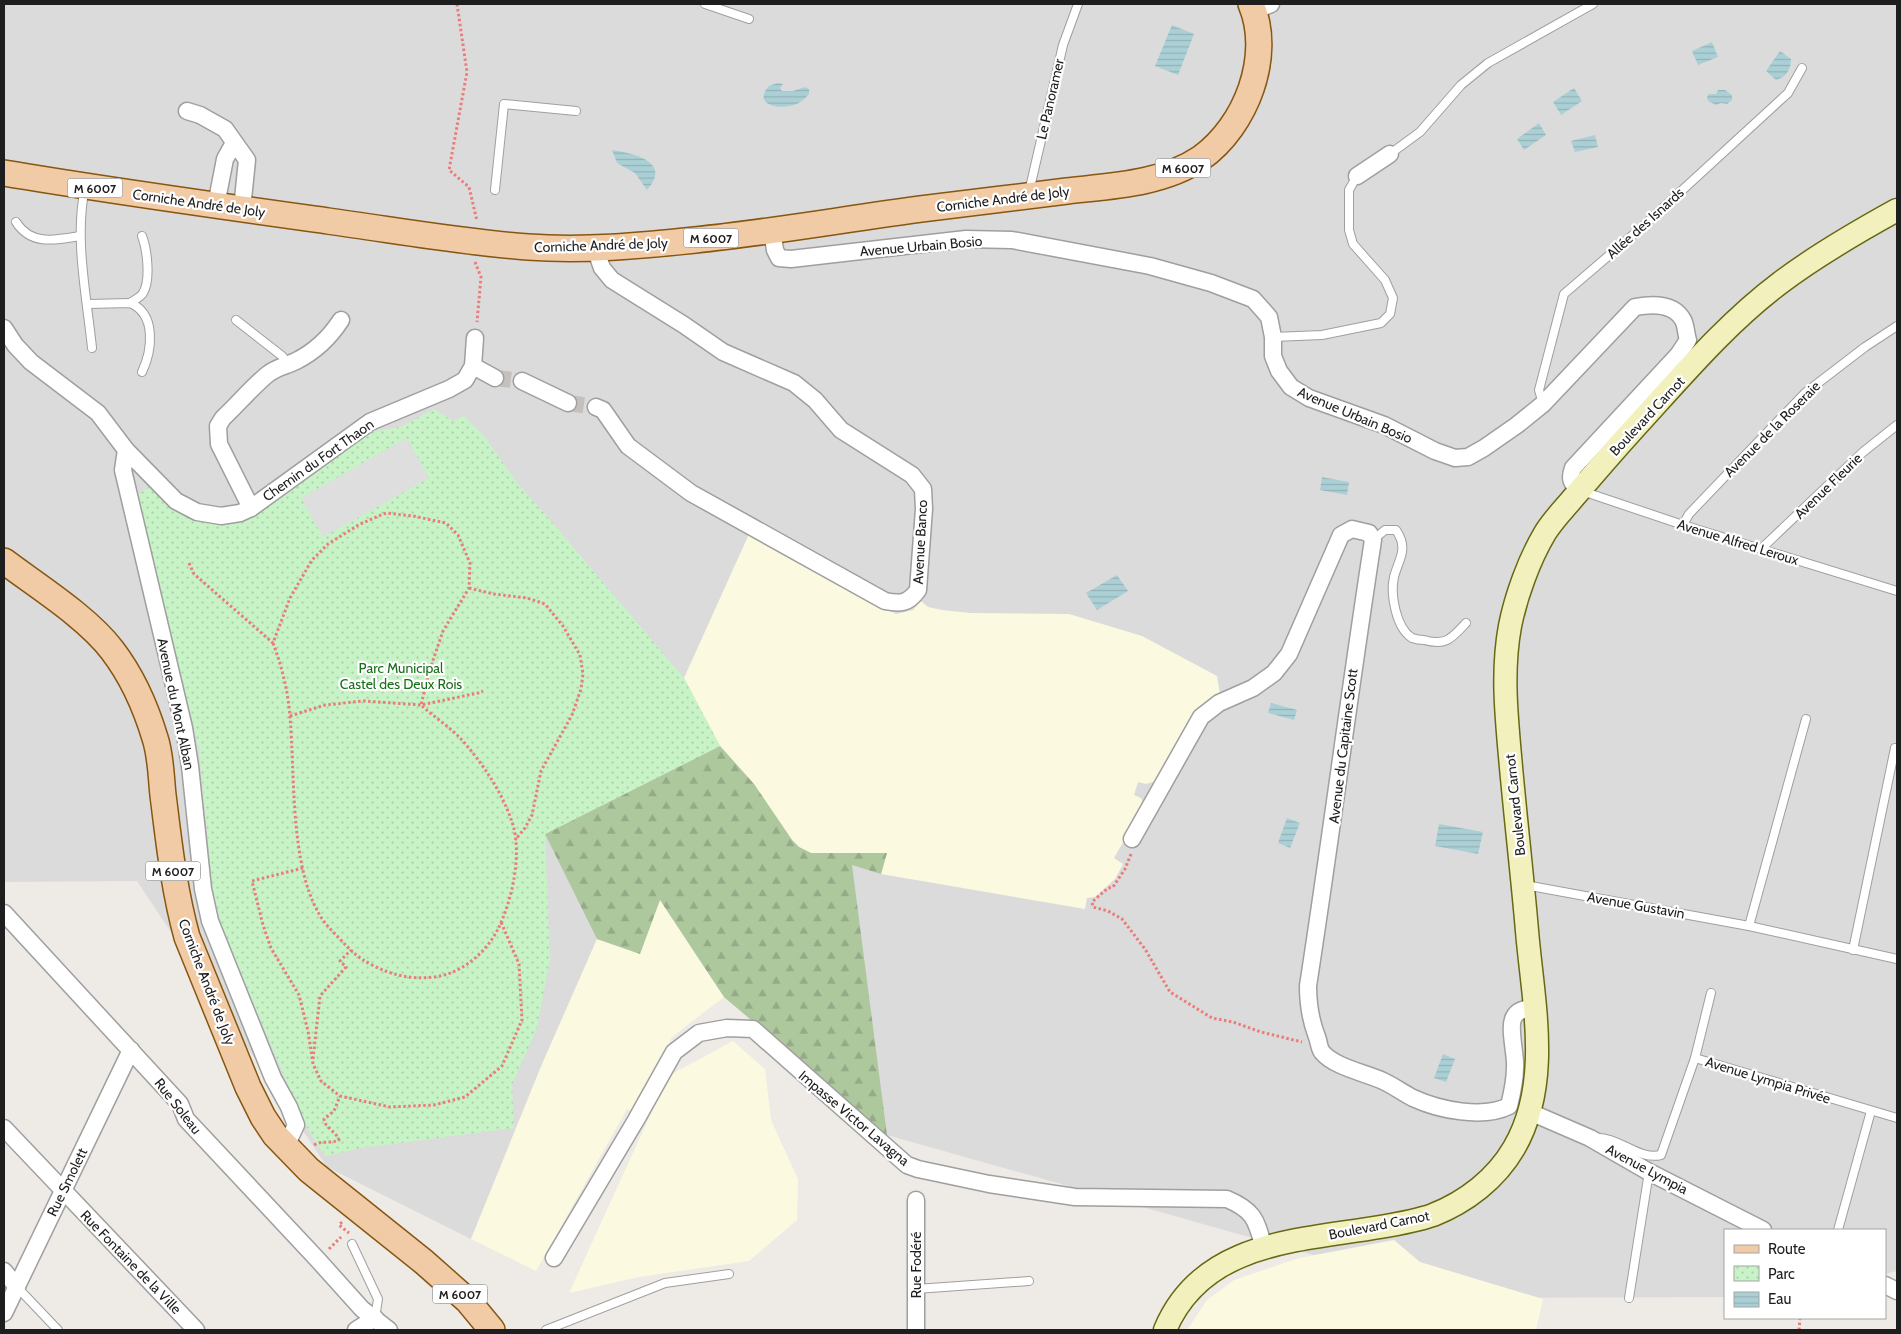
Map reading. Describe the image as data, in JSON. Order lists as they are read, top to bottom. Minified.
{"streets":{"main road":["M 6007","Corniche André de Joly","Boulevard Carnot"],"street":["Avenue Urbain Bosio","Chemin du Fort Thaon","Avenue Banco","Avenue du Mont Alban","Avenue du Capitaine Scott","Rue Soleau","Impasse Victor Lavagna","Avenue Lympia","Rue Smolett","Rue Fontaine de la Ville","Rue Fodéré"],"lane":["Le Panoramer","Allée des Isnards","Avenue de la Roseraie","Avenue Fleurie","Avenue Alfred Leroux","Avenue Gustavin","Avenue Lympia Privée"]},"crossings":[["Le Panoramer","Corniche André de Joly"],["Corniche André de Joly","Avenue Urbain Bosio"],["Corniche André de Joly","Avenue Banco"],["Corniche André de Joly","Avenue du Mont Alban"],["Allée des Isnards","Avenue Urbain Bosio"],["Avenue Urbain Bosio","Boulevard Carnot"],["Avenue Urbain Bosio","Avenue Alfred Leroux"],["Boulevard Carnot","Avenue Alfred Leroux"],["Boulevard Carnot","Avenue Gustavin"],["Boulevard Carnot","Impasse Victor Lavagna"],["Boulevard Carnot","Avenue Lympia"],["Avenue de la Roseraie","Avenue Alfred Leroux"],["Chemin du Fort Thaon","Avenue du Mont Alban"],["Avenue Fleurie","Avenue Alfred Leroux"],["Avenue Lympia Privée","Avenue Lympia"],["Rue Soleau","Rue Smolett"],["Rue Smolett","Rue Fontaine de la Ville"]],"parks":["Parc Municipal Castel des Deux Rois"],"legend":["Route","Parc","Eau"]}
